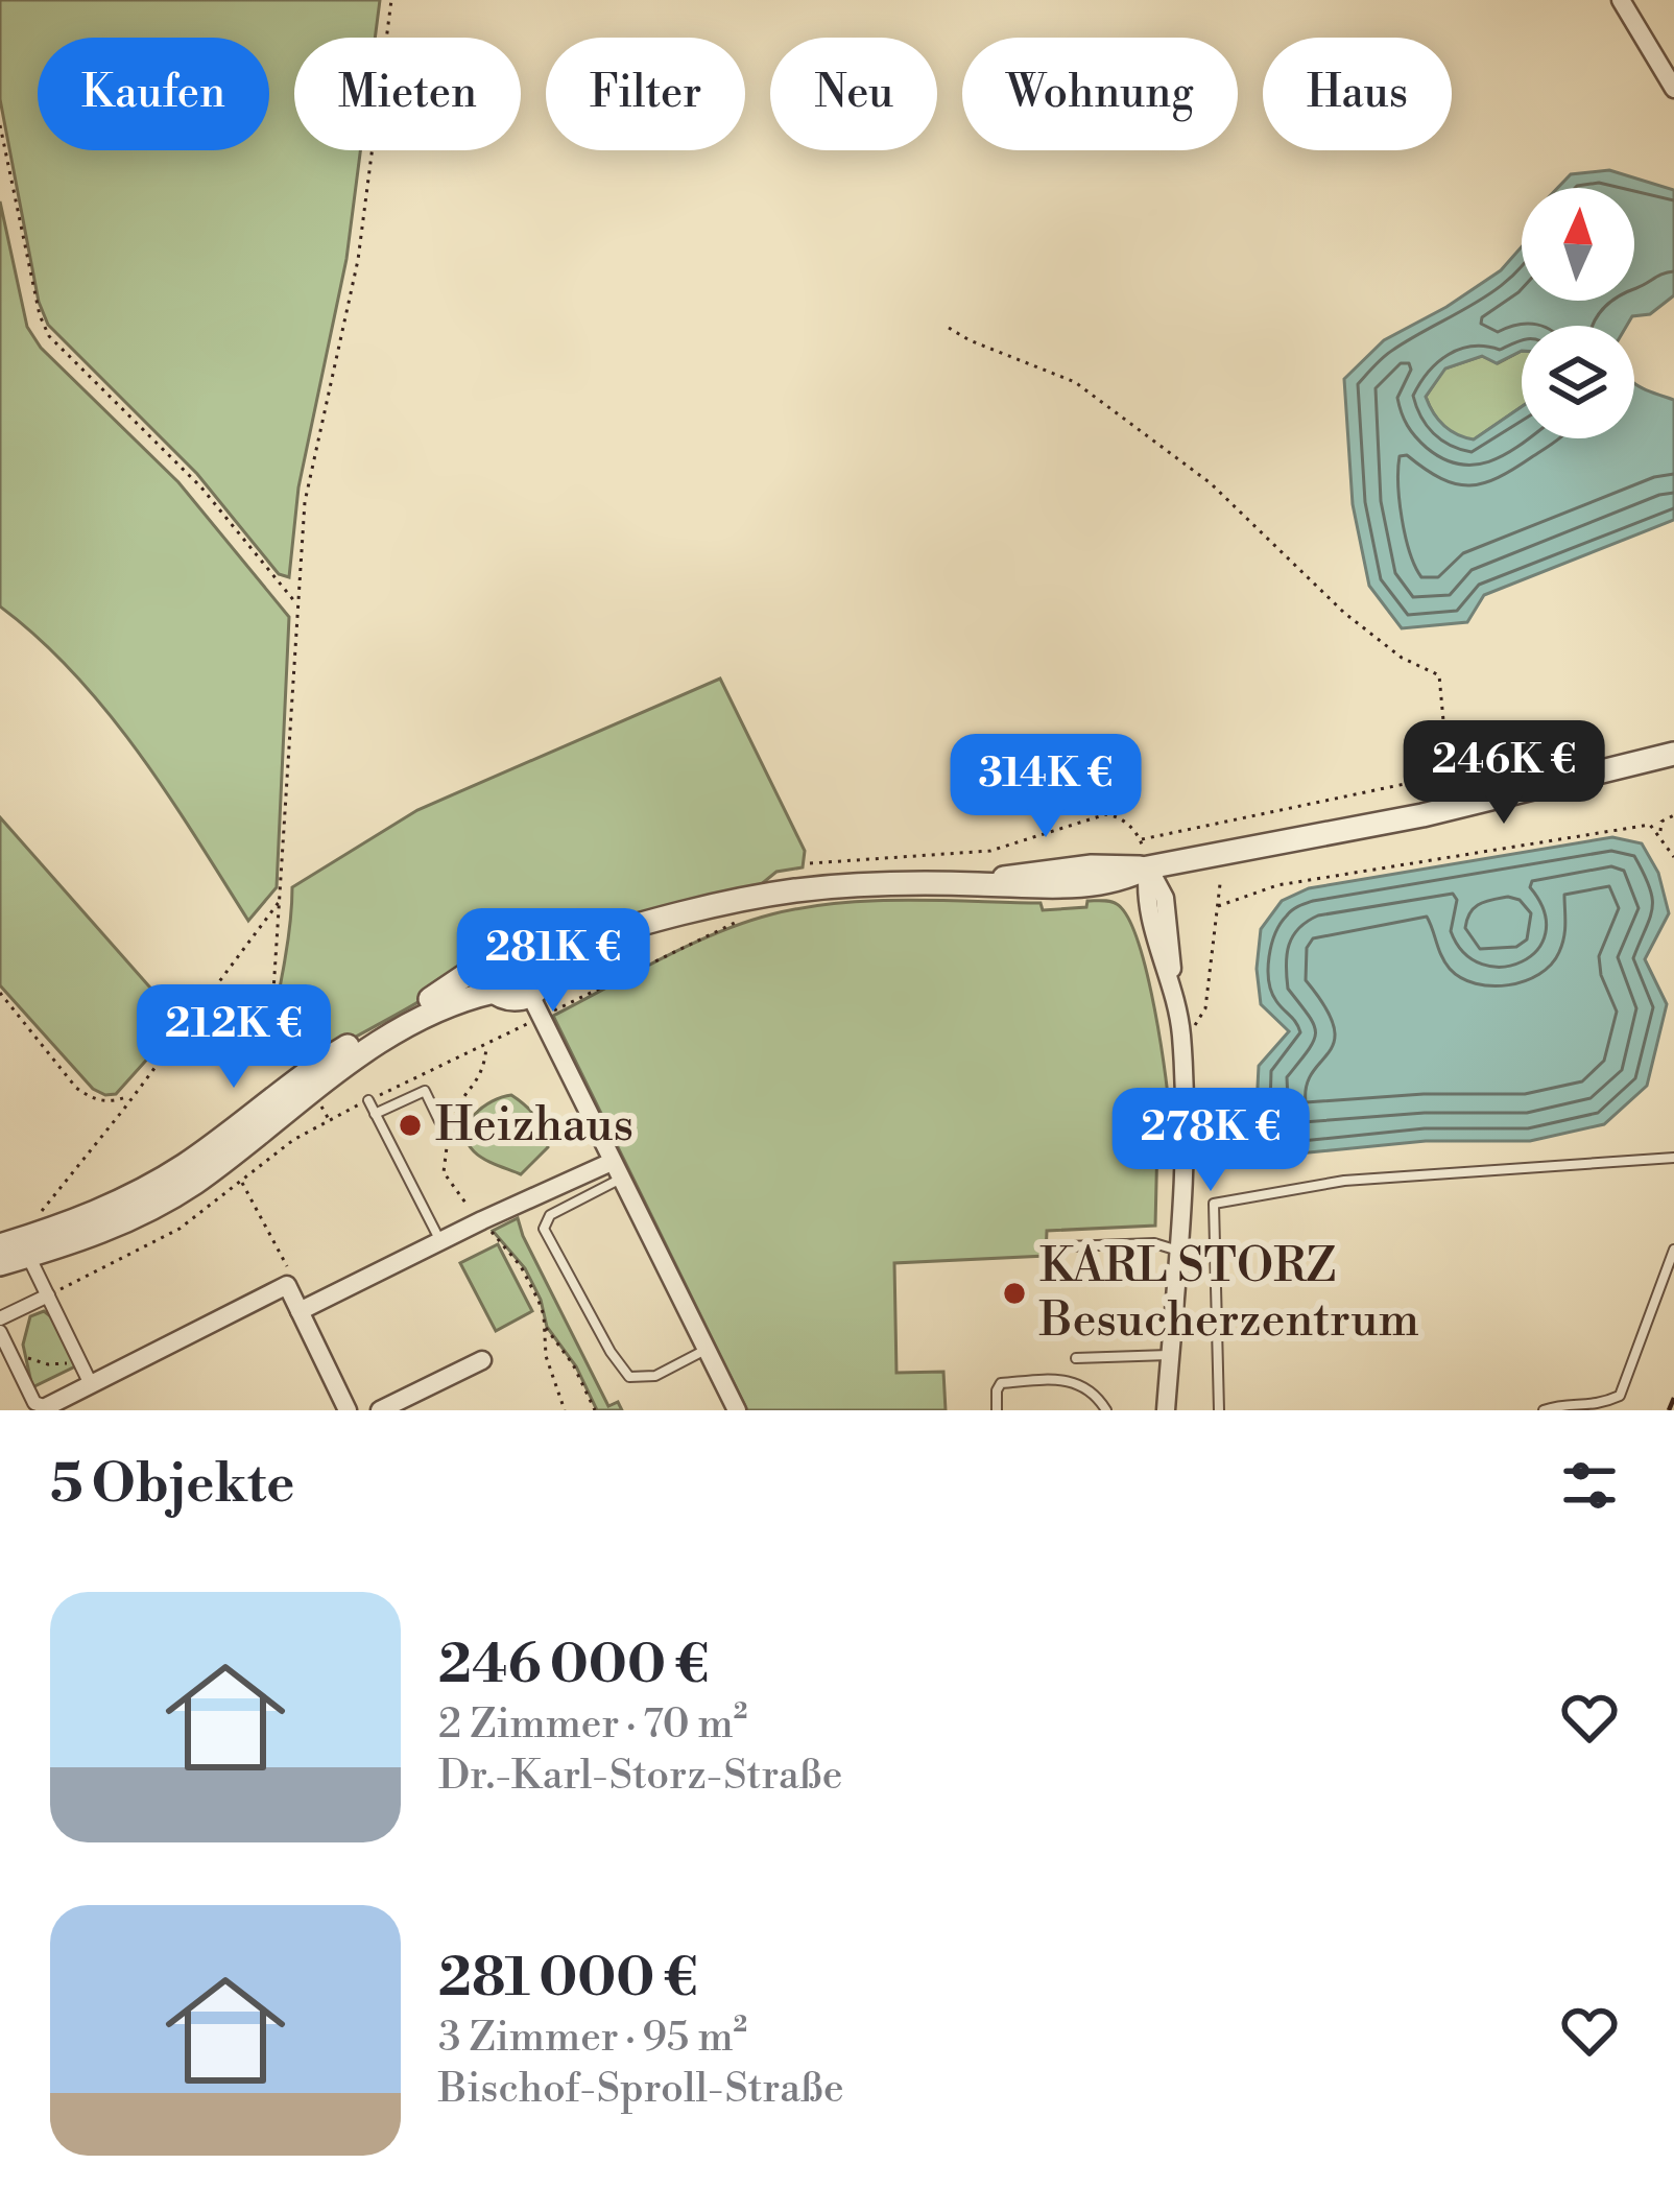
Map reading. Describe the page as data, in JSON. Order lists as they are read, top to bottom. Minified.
{"places":["Heizhaus","KARL STORZ Besucherzentrum"],"north":"top","page":{"chip":["Kaufen","Mieten","Filter","Neu","Wohnung","Haus"],"price":["246K €","314K €","281K €","212K €","278K €"],"heading":"5 Objekte","list":[{"name":"246 000 €","note":"2 Zimmer · 70 m² · Dr.-Karl-Storz-Straße"},{"name":"281 000 €","note":"3 Zimmer · 95 m² · Bischof-Sproll-Straße"}]}}
